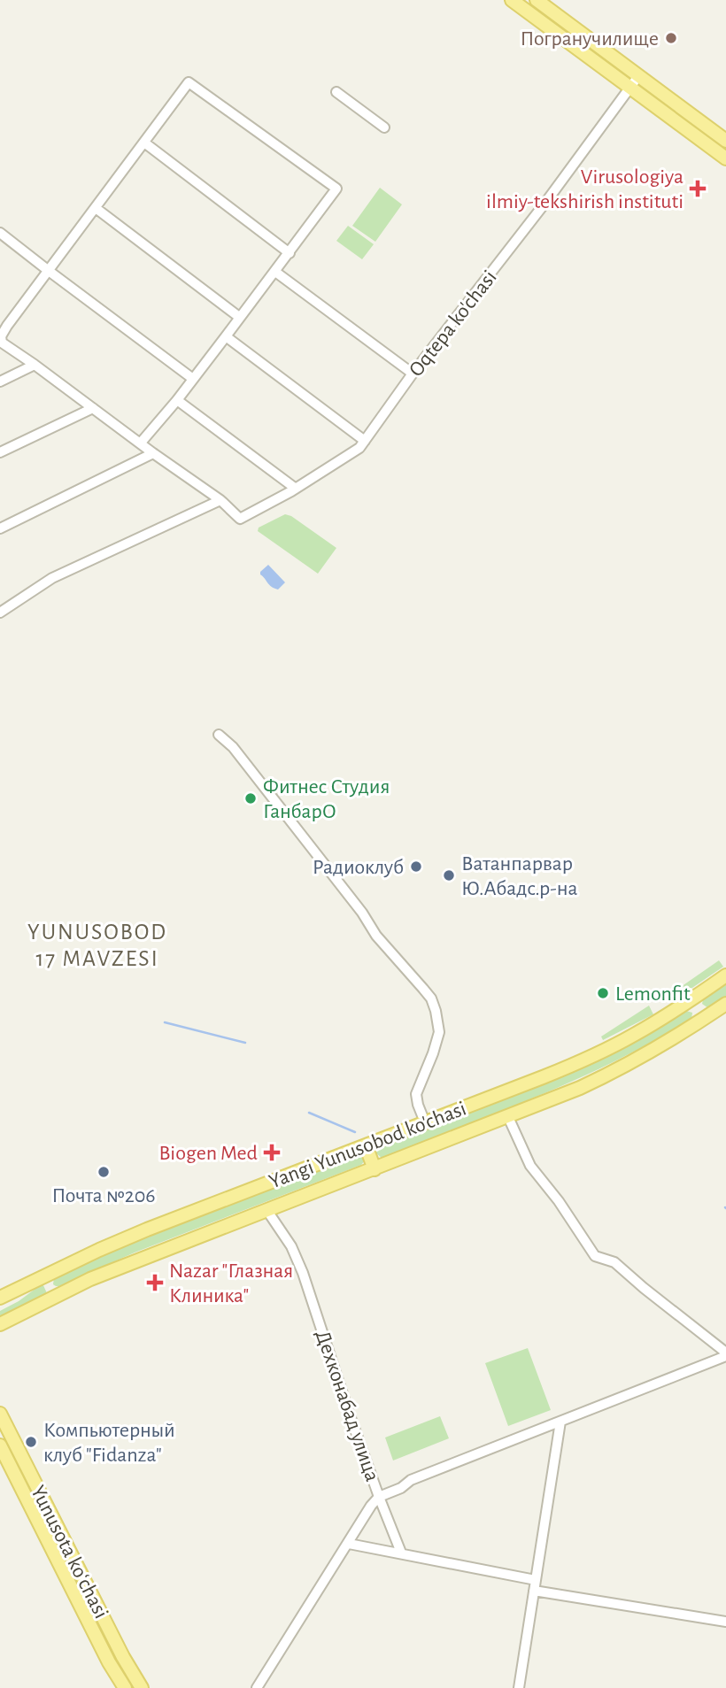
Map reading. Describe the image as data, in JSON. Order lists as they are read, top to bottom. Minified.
{"streets":{"main road":["Yangi Yunusobod ko'chasi","Yunusota koʻchasi"],"street":["Oqtepa ko'chasi","Дехконабад улица"]},"crossings":[["Yangi Yunusobod ko'chasi","Дехконабад улица"]],"districts":["YUNUSOBOD 17 MAVZESI"],"places":{"other":["Погранучилище","Фитнес Студия ГанбарО","Радиоклуб","Ватанпарвар Ю.Абадс.р-на","Lemonfit","Почта №206","Компьютерный клуб \"Fidanza\""],"health":["Virusologiya ilmiy-tekshirish instituti","Biogen Med","Nazar \"Глазная Клиника\""]}}
